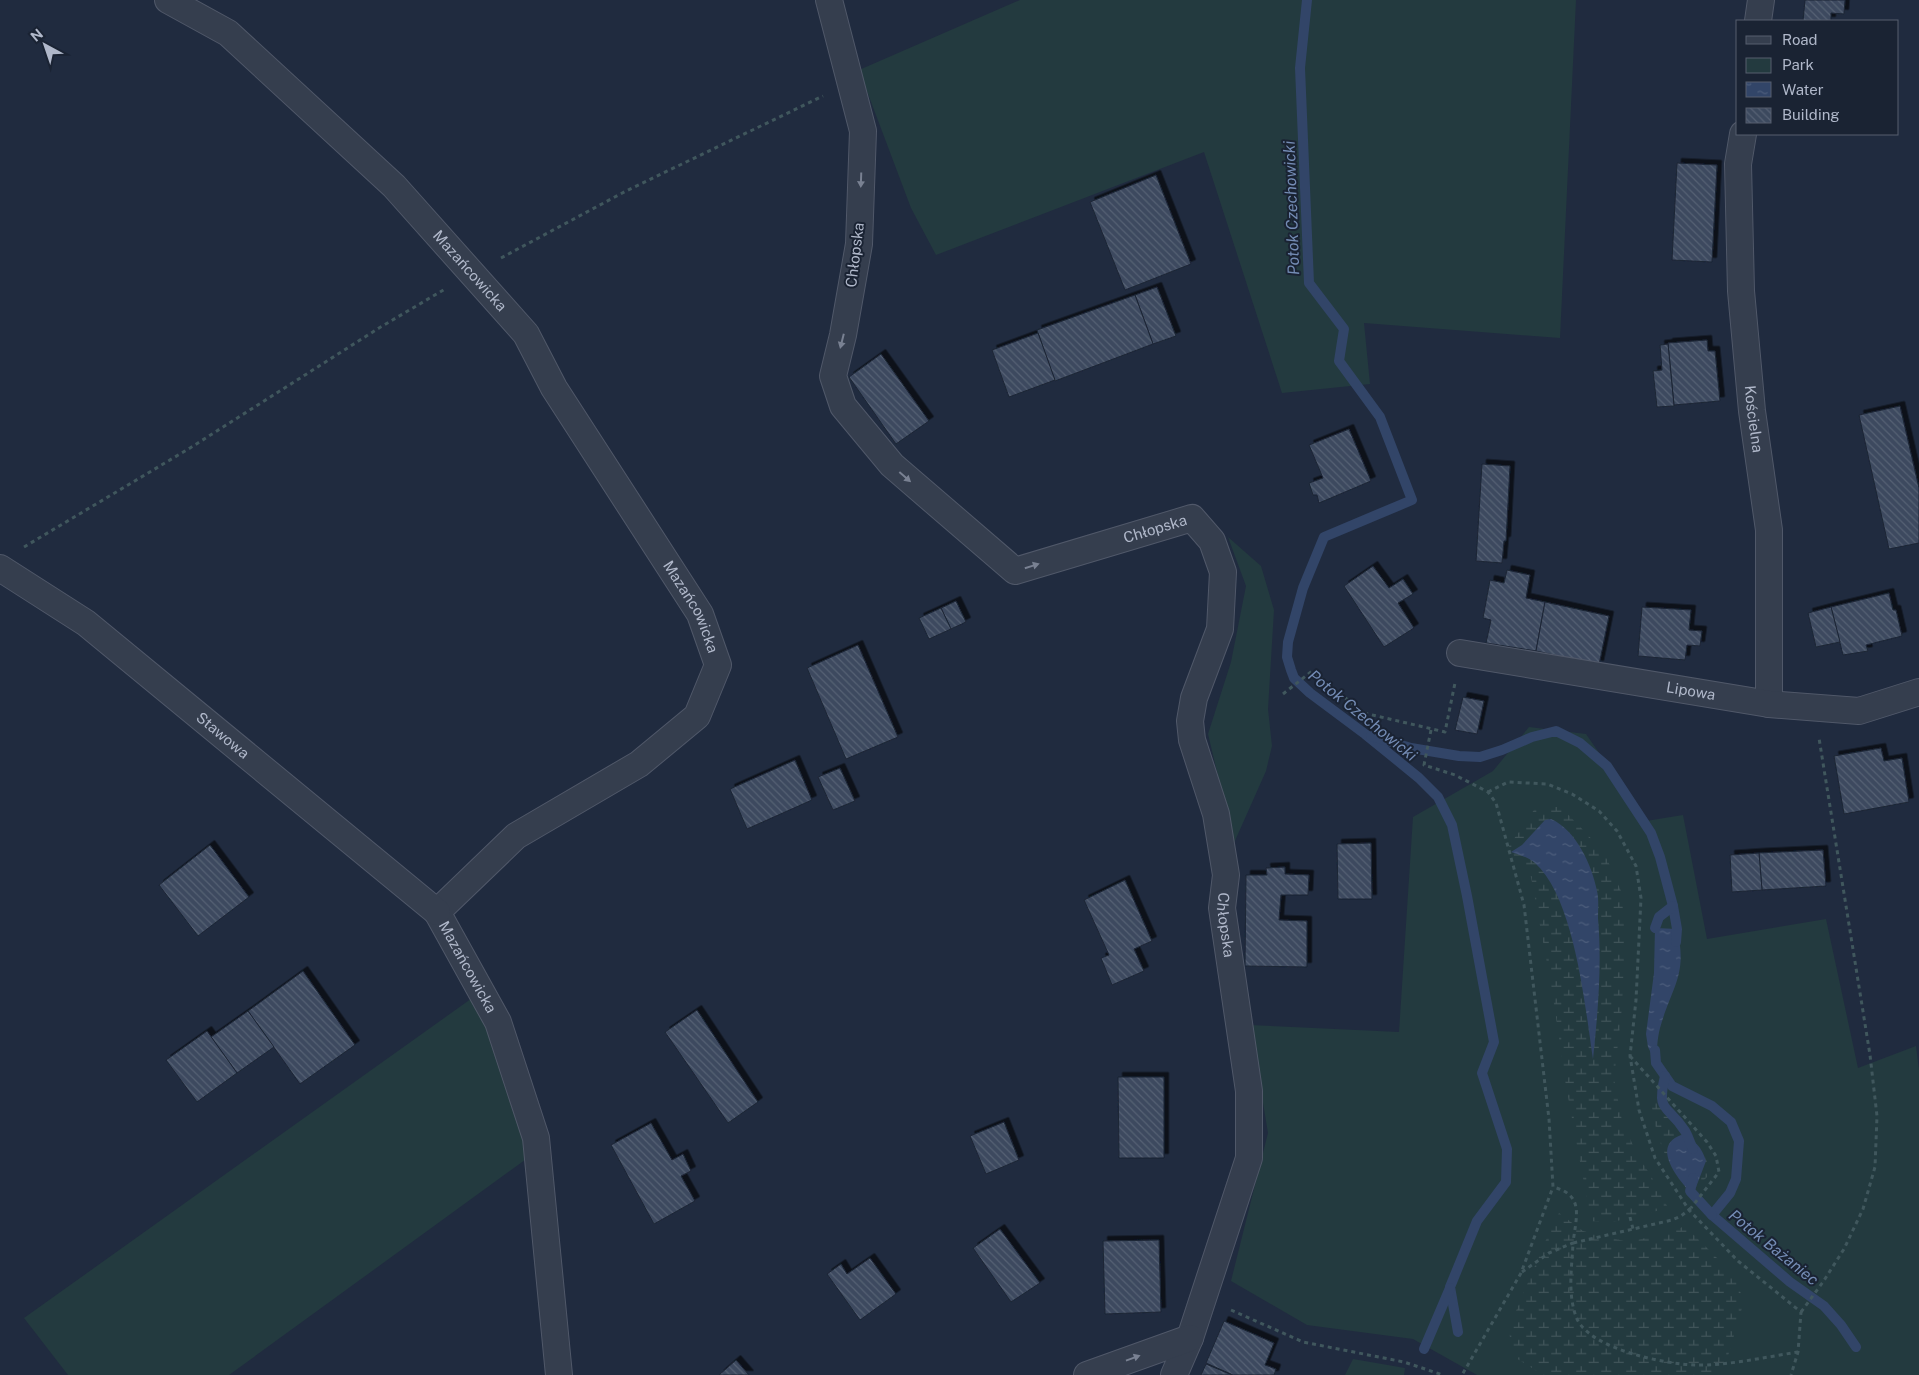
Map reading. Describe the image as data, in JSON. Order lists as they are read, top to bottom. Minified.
{"streets":{"street":["Chłopska","Mazańcowicka","Kościelna","Lipowa","Stawowa"]},"crossings":[["Mazańcowicka","Stawowa"],["Kościelna","Lipowa"]],"one_way":["Chłopska"],"water":["Potok Czechowicki","Potok Bażaniec"],"legend":["Road","Park","Water","Building"],"north":"top left"}
